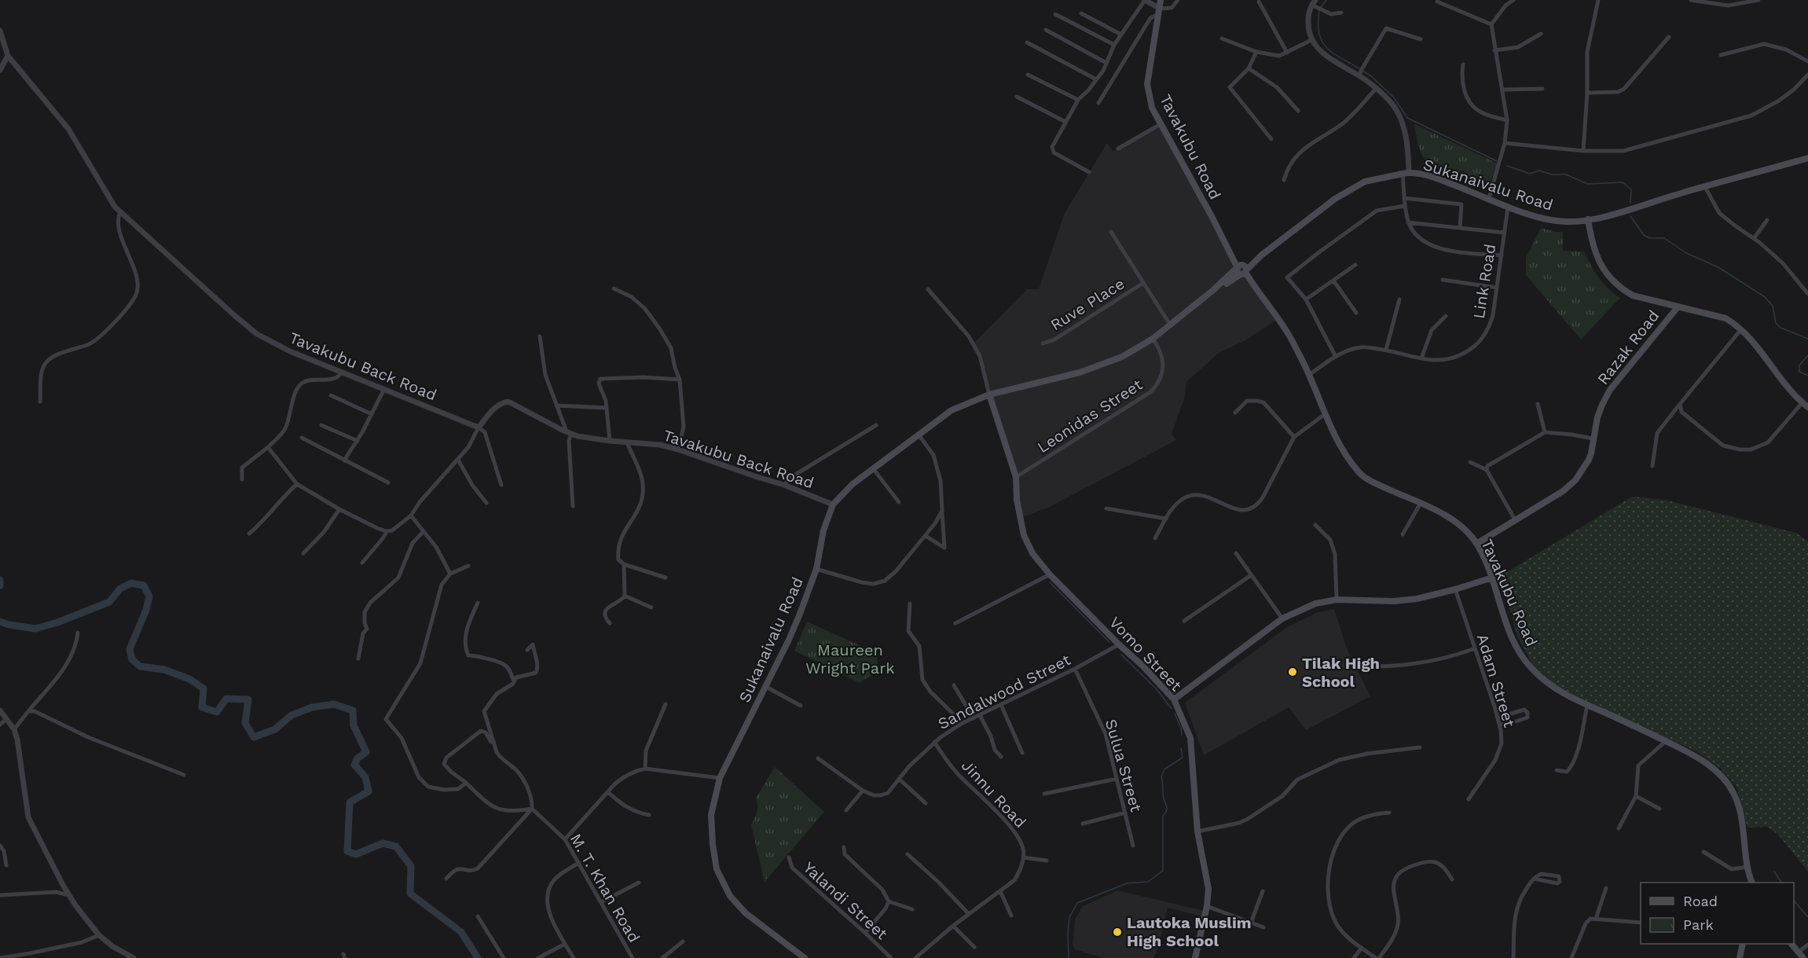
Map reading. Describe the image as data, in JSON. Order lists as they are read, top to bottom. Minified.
{"streets":{"main road":["Tavakubu Road","Sukanaivalu Road","Razak Road","Vomo Street"],"street":["Link Road","Ruve Place","Tavakubu Back Road","Leonidas Street","Adam Street","Sandalwood Street","Sulua Street","Jinnu Road","M. T. Khan Road","Yalandi Street"]},"crossings":[["Tavakubu Road","Sukanaivalu Road"],["Tavakubu Road","Link Road"],["Tavakubu Road","Razak Road"],["Sukanaivalu Road","Link Road"],["Sukanaivalu Road","Tavakubu Back Road"],["Sukanaivalu Road","Leonidas Street"],["Sukanaivalu Road","Vomo Street"],["Leonidas Street","Vomo Street"],["Vomo Street","Sandalwood Street"],["Sandalwood Street","Sulua Street"],["Sandalwood Street","Jinnu Road"]],"parks":["Maureen Wright Park"],"places":["Tilak High School","Lautoka Muslim High School"],"legend":["Road","Park"]}
